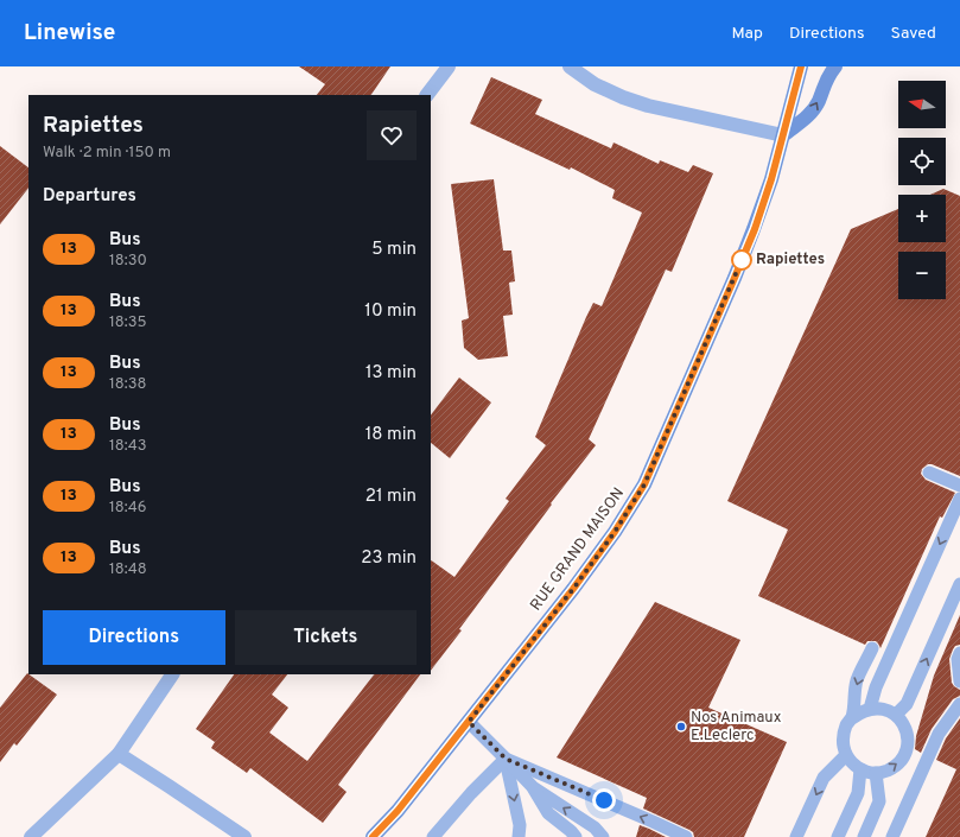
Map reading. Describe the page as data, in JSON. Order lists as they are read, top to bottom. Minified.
{"streets":{"street":["RUE GRAND MAISON"]},"places":["Rapiettes","Nos Animaux E.Leclerc"],"lines":["bus line 13"],"north":"left","page":{"header":"Linewise","nav":["Map","Directions","Saved"],"map_buttons":["+","−"],"heading":[["Rapiettes","Walk · 2 min · 150 m"],"Departures"],"list":[{"mark":"13","name":"Bus","note":"18:30","value":"5 min"},{"mark":"13","name":"Bus","note":"18:35","value":"10 min"},{"mark":"13","name":"Bus","note":"18:38","value":"13 min"},{"mark":"13","name":"Bus","note":"18:43","value":"18 min"},{"mark":"13","name":"Bus","note":"18:46","value":"21 min"},{"mark":"13","name":"Bus","note":"18:48","value":"23 min"}],"buttons":["Directions","Tickets"]}}
